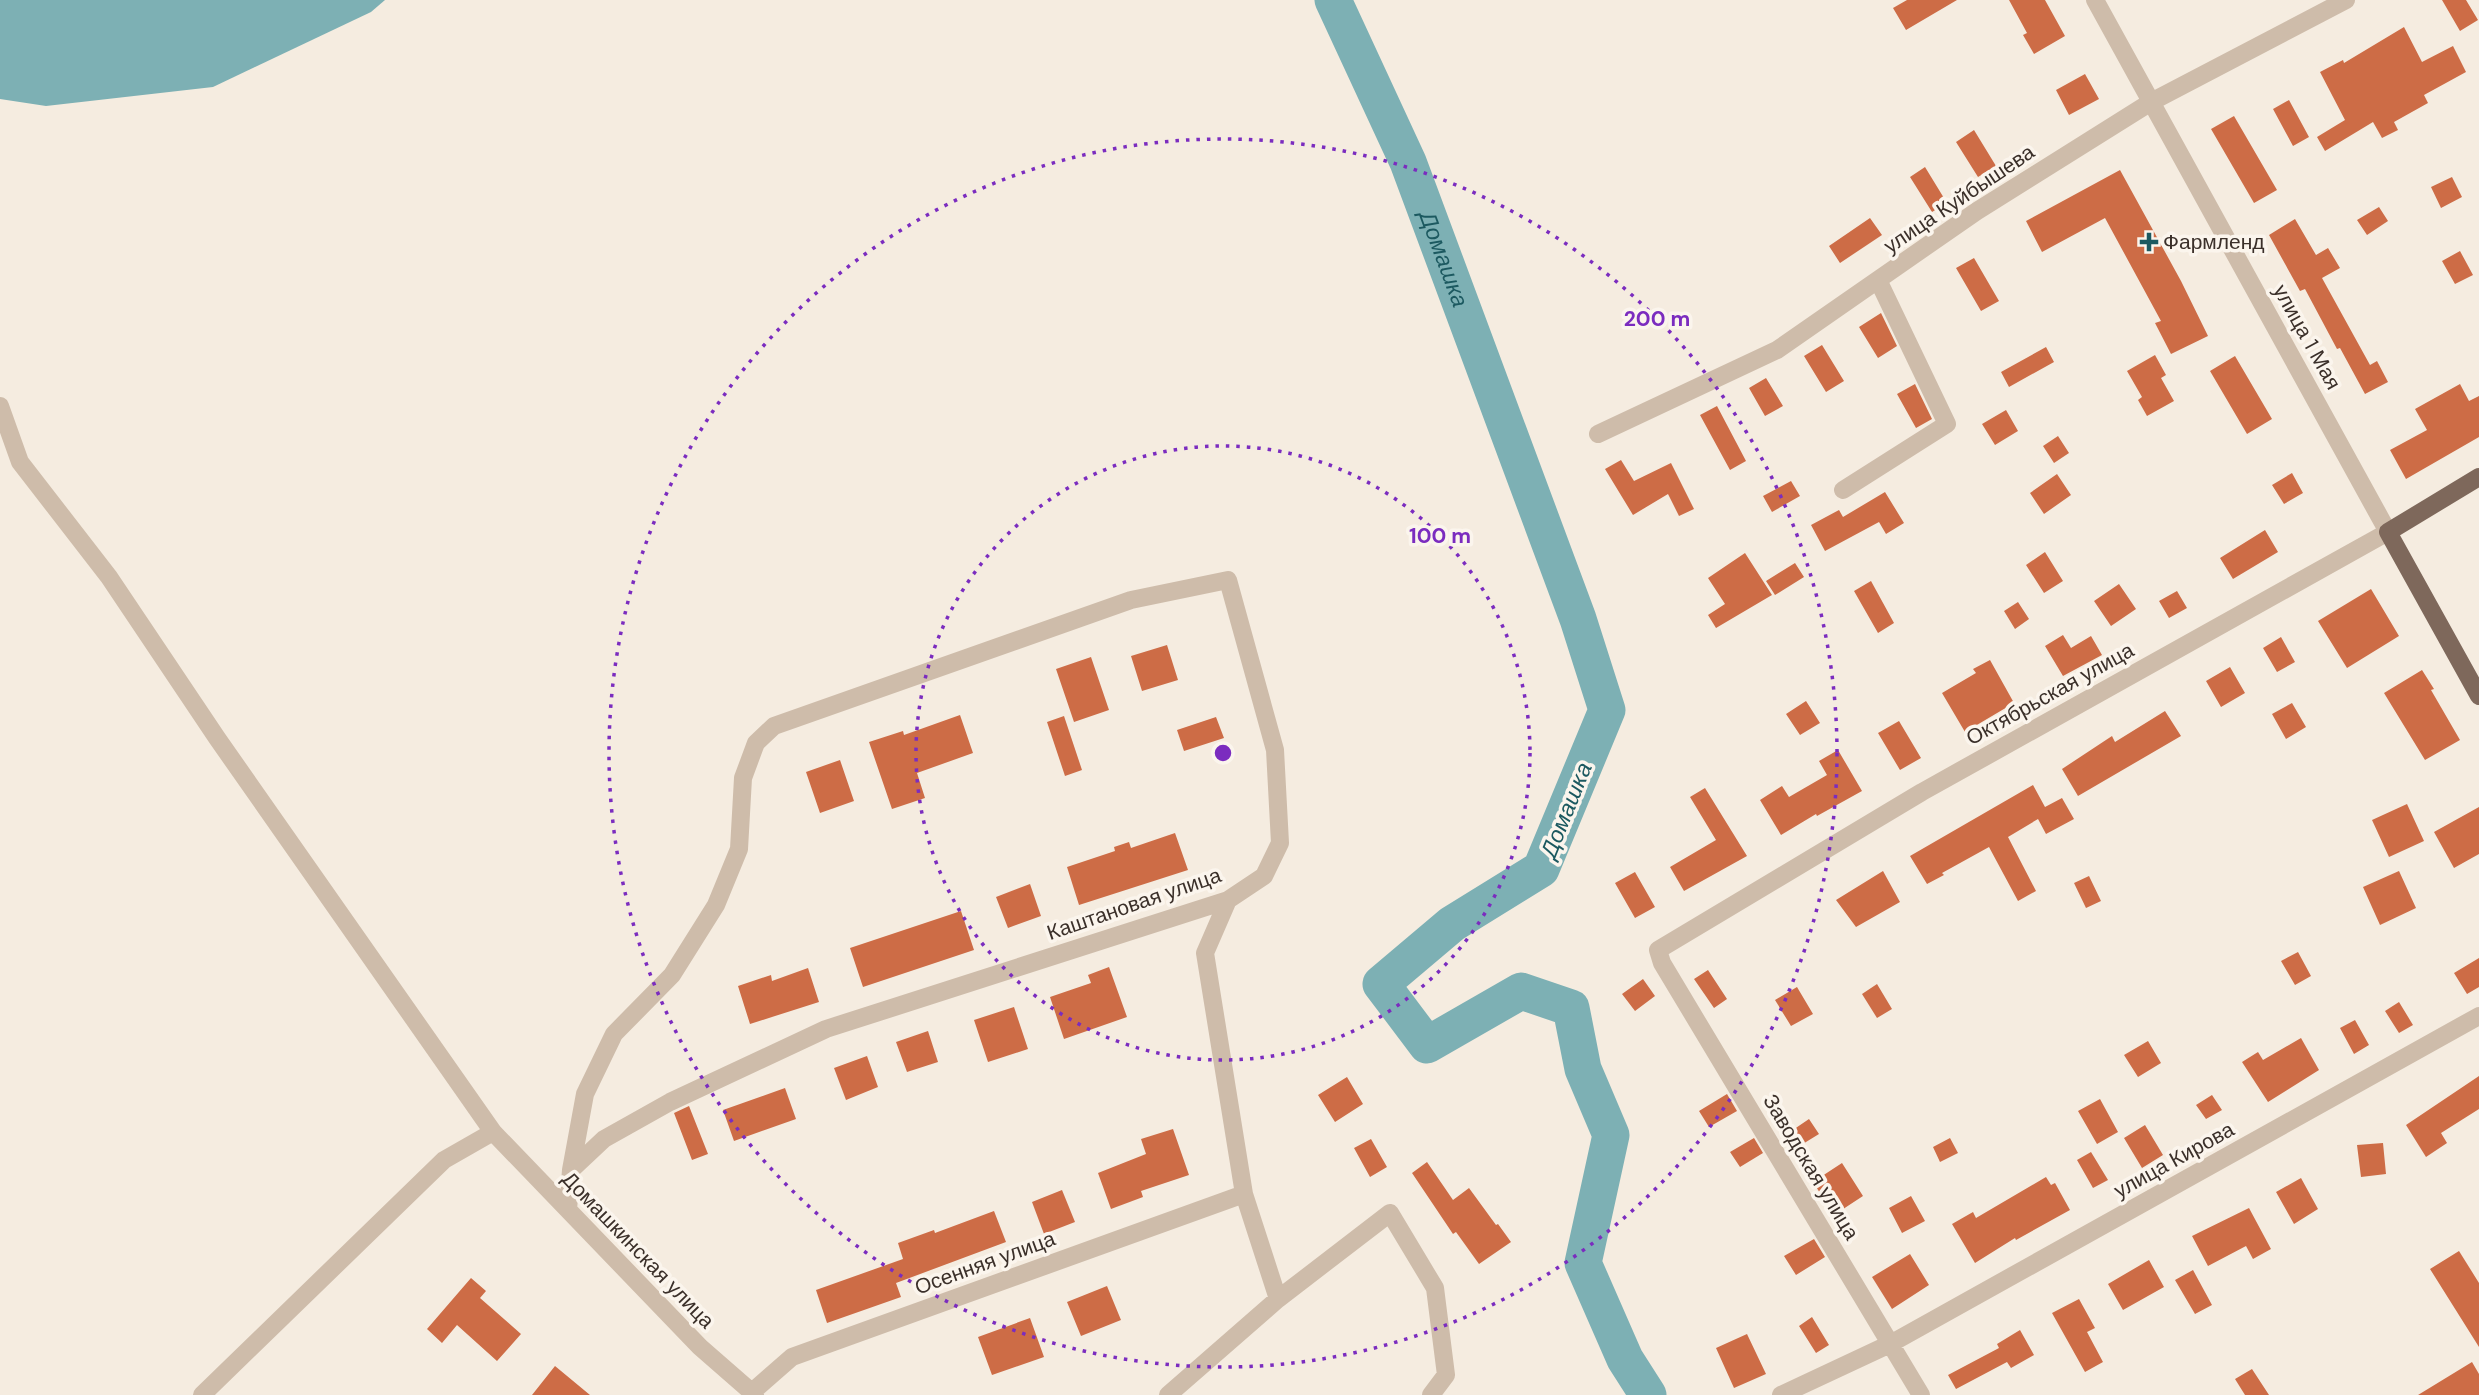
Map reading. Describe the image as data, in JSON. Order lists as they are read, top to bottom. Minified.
{"streets":{"main road":["улица 1 Мая","Октябрьская улица"],"street":["улица Куйбышева","Каштановая улица","улица Кирова","Заводская улица","Домашкинская улица","Осенняя улица"]},"crossings":[["улица Куйбышева","улица 1 Мая"],["улица 1 Мая","Октябрьская улица"],["Октябрьская улица","Заводская улица"],["улица Кирова","Заводская улица"],["Домашкинская улица","Осенняя улица"]],"water":["Домашка"],"places":{"health":["Фармленд"]},"rings":["200 m","100 m"]}
